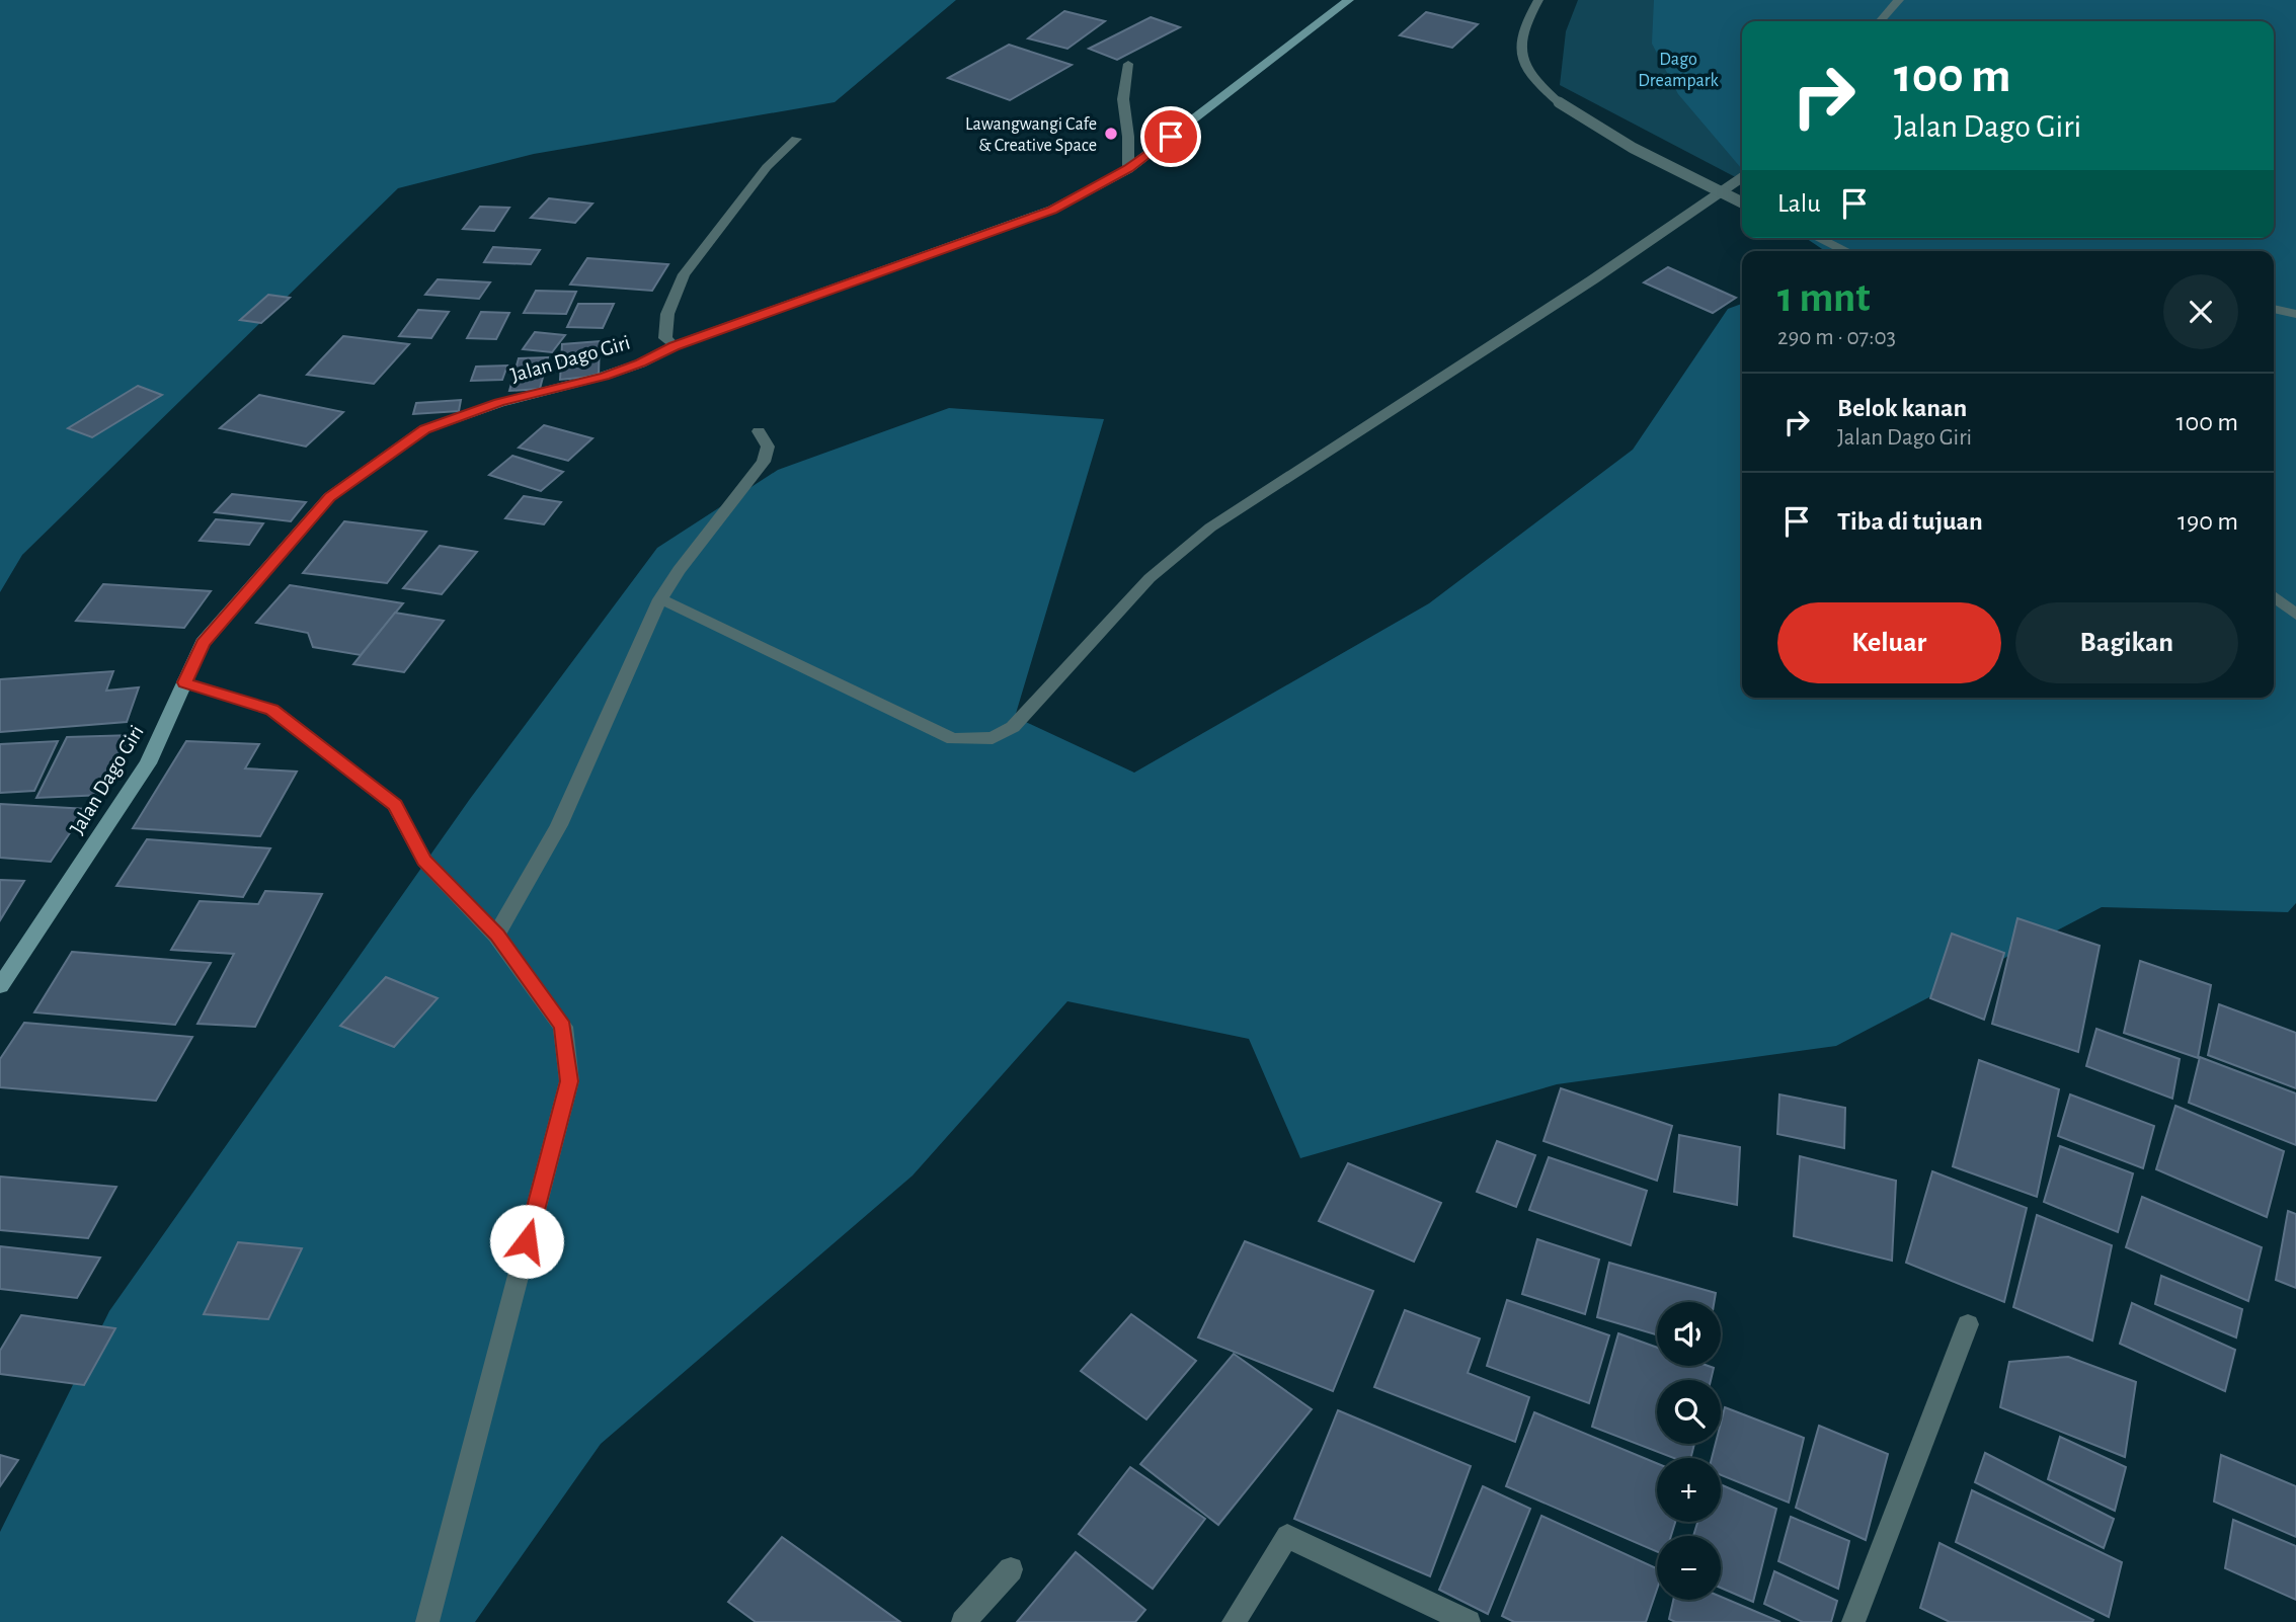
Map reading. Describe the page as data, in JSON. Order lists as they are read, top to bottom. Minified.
{"streets":{"main road":["Jalan Dago Giri"]},"parks":["Dago Dreampark"],"places":["Lawangwangi Cafe & Creative Space"],"page":{"turn":["100 m","Jalan Dago Giri"],"then":"Lalu","heading":["1 mnt","290 m · 07:03"],"list":[{"name":"Belok kanan","note":"Jalan Dago Giri","value":"100 m"},{"name":"Tiba di tujuan","value":"190 m"}],"buttons":["Keluar","Bagikan"],"map_buttons":["+","−"]}}
